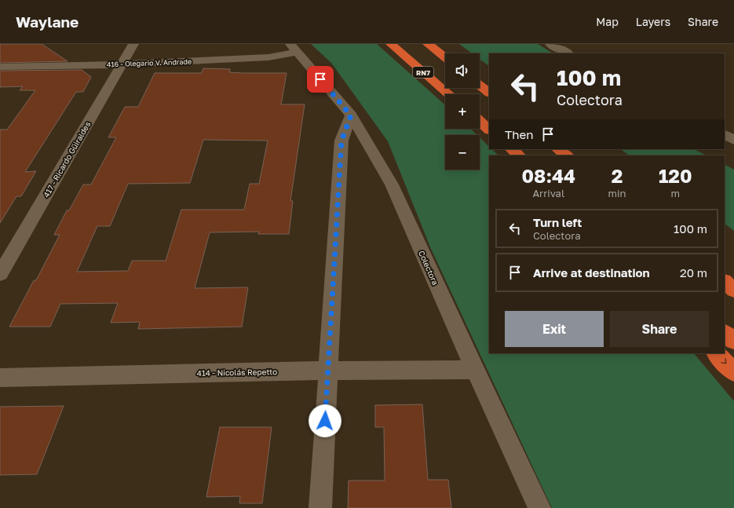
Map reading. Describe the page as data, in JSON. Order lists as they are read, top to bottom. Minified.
{"streets":{"highway":["RN7"],"street":["416 - Olegario V. Andrade","417 - Ricardo Güiraldes","Colectora","414 - Nicolás Repetto"]},"crossings":[["416 - Olegario V. Andrade","417 - Ricardo Güiraldes"],["416 - Olegario V. Andrade","Colectora"],["Colectora","414 - Nicolás Repetto"]],"page":{"header":"Waylane","nav":["Map","Layers","Share"],"map_buttons":["+","−"],"turn":["100 m","Colectora"],"then":"Then","eta":["08:44","Arrival","2","min","120","m"],"list":[{"name":"Turn left","note":"Colectora","value":"100 m"},{"name":"Arrive at destination","value":"20 m"}],"buttons":["Exit","Share"]}}
